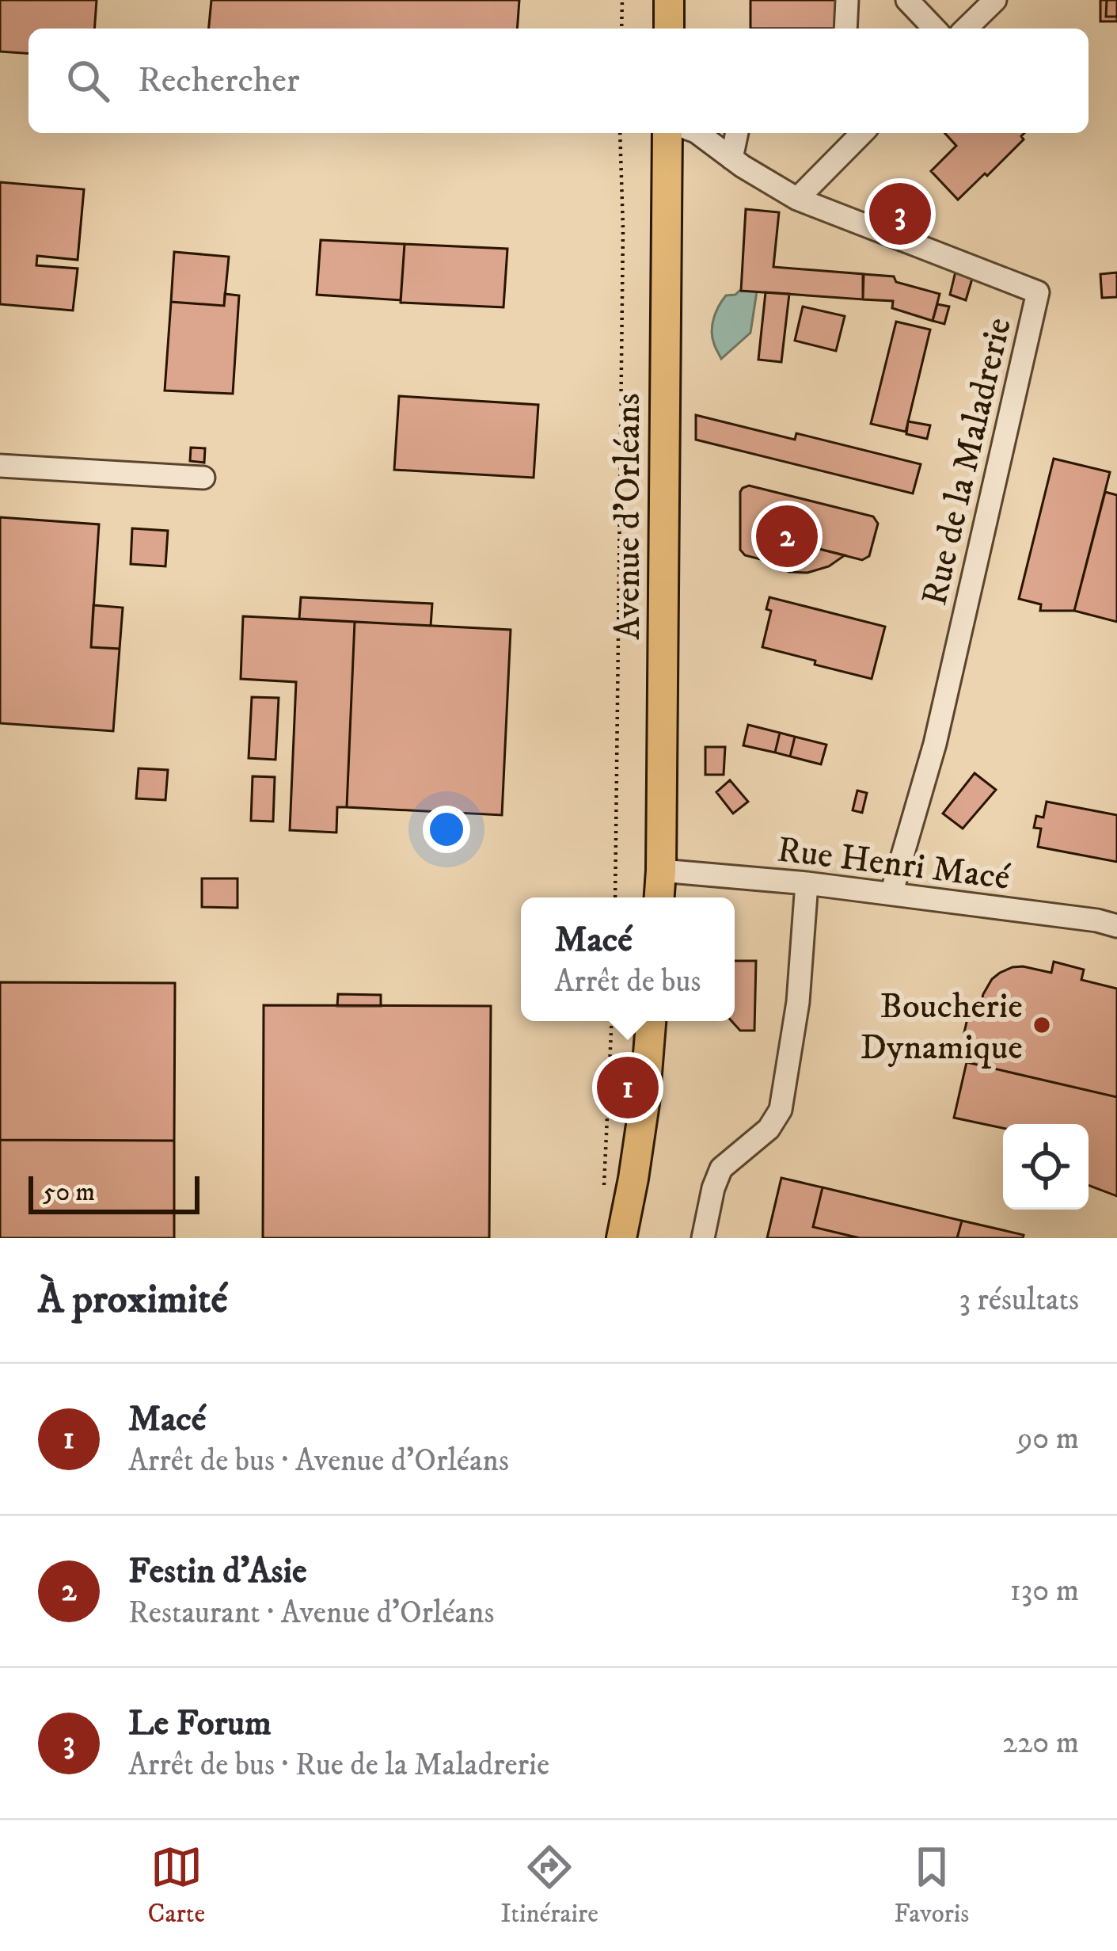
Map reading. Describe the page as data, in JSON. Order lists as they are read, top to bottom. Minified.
{"streets":{"main road":["Avenue d'Orléans"],"street":["Rue de la Maladrerie","Rue Henri Macé"]},"crossings":[["Rue de la Maladrerie","Rue Henri Macé"],["Avenue d'Orléans","Rue Henri Macé"]],"places":["Boucherie Dynamique"],"scale_bar":"50 m","page":{"search":"Rechercher","pins":["3","2","1"],"popup":["Macé","Arrêt de bus"],"scale":"50 m","heading":["À proximité","3 résultats"],"list":[{"mark":"1","name":"Macé","note":"Arrêt de bus · Avenue d'Orléans","value":"90 m"},{"mark":"2","name":"Festin d'Asie","note":"Restaurant · Avenue d'Orléans","value":"130 m"},{"mark":"3","name":"Le Forum","note":"Arrêt de bus · Rue de la Maladrerie","value":"220 m"}],"nav":["Carte","Itinéraire","Favoris"]}}
